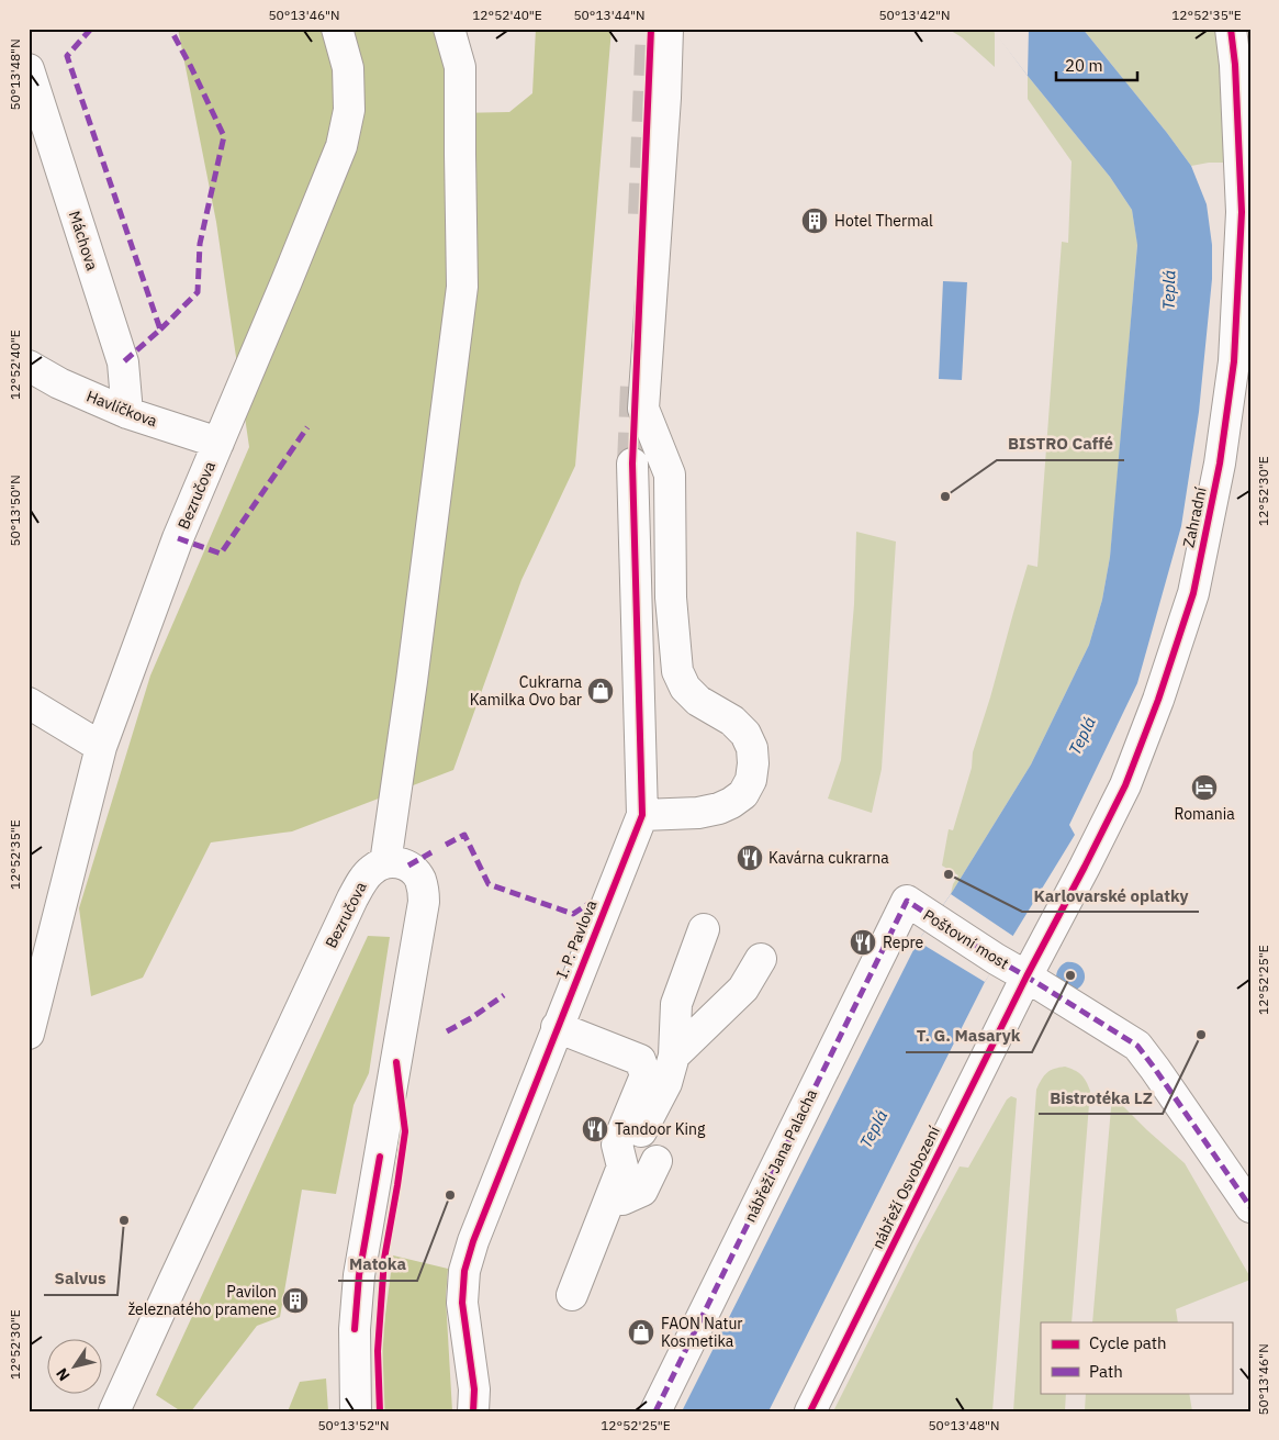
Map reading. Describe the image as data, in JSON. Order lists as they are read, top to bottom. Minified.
{"streets":{"street":["Máchova","Havlíčkova","Bezručova","Zahradní","I. P. Pavlova","Poštovní most","nábřeží Jana Palacha","nábřeží Osvobození"]},"crossings":[["Máchova","Havlíčkova"],["Havlíčkova","Bezručova"],["Zahradní","Poštovní most"],["Zahradní","nábřeží Osvobození"],["Poštovní most","nábřeží Jana Palacha"],["Poštovní most","nábřeží Osvobození"]],"water":["Teplá"],"places":{"building":["Hotel Thermal","Pavilon železnatého pramene"],"other":["BISTRO Caffé","Karlovarské oplatky","T. G. Masaryk","Bistrotéka LZ","Matoka","Salvus"],"shop":["Cukrarna Kamilka Ovo bar","FAON Natur Kosmetika"],"hotel":["Romania"],"restaurant":["Kavárna cukrarna","Repre","Tandoor King"]},"legend":["Cycle path","Path"],"scale_bar":"20 m","north":"bottom left","coordinates":["50°13'46\"N","12°52'40\"E","50°13'44\"N","50°13'42\"N","12°52'35\"E","50°13'48\"N","12°52'30\"E","50°13'50\"N","12°52'25\"E","50°13'52\"N"]}
